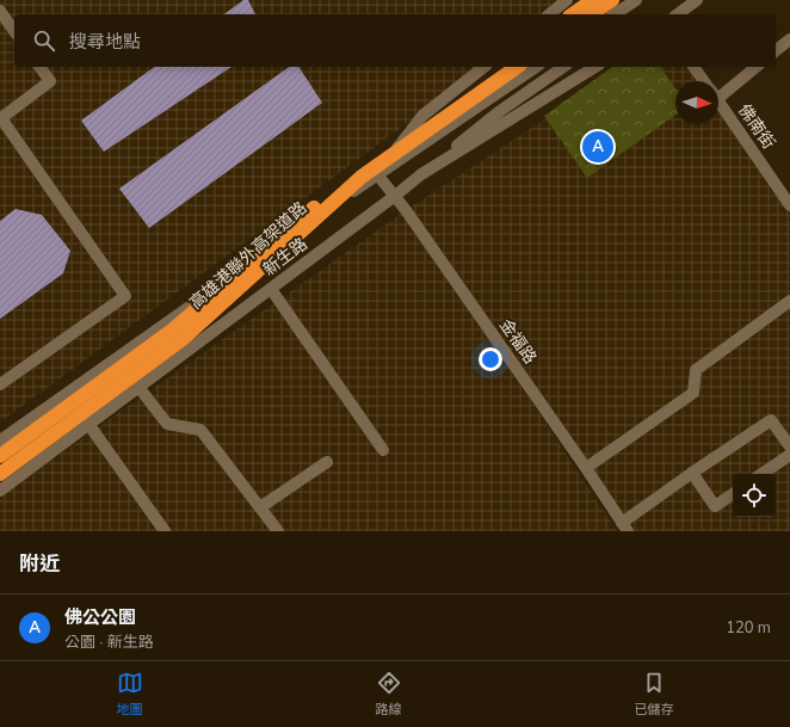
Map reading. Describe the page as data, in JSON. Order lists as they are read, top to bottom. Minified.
{"streets":{"highway":["高雄港聯外高架道路"],"street":["佛南街","新生路","金福路"]},"crossings":[["新生路","金福路"]],"north":"right","page":{"search":"搜尋地點","pins":"A","heading":"附近","list":[{"mark":"A","name":"佛公公園","note":"公園 · 新生路","value":"120 m"}],"nav":["地圖","路線","已儲存"]}}
